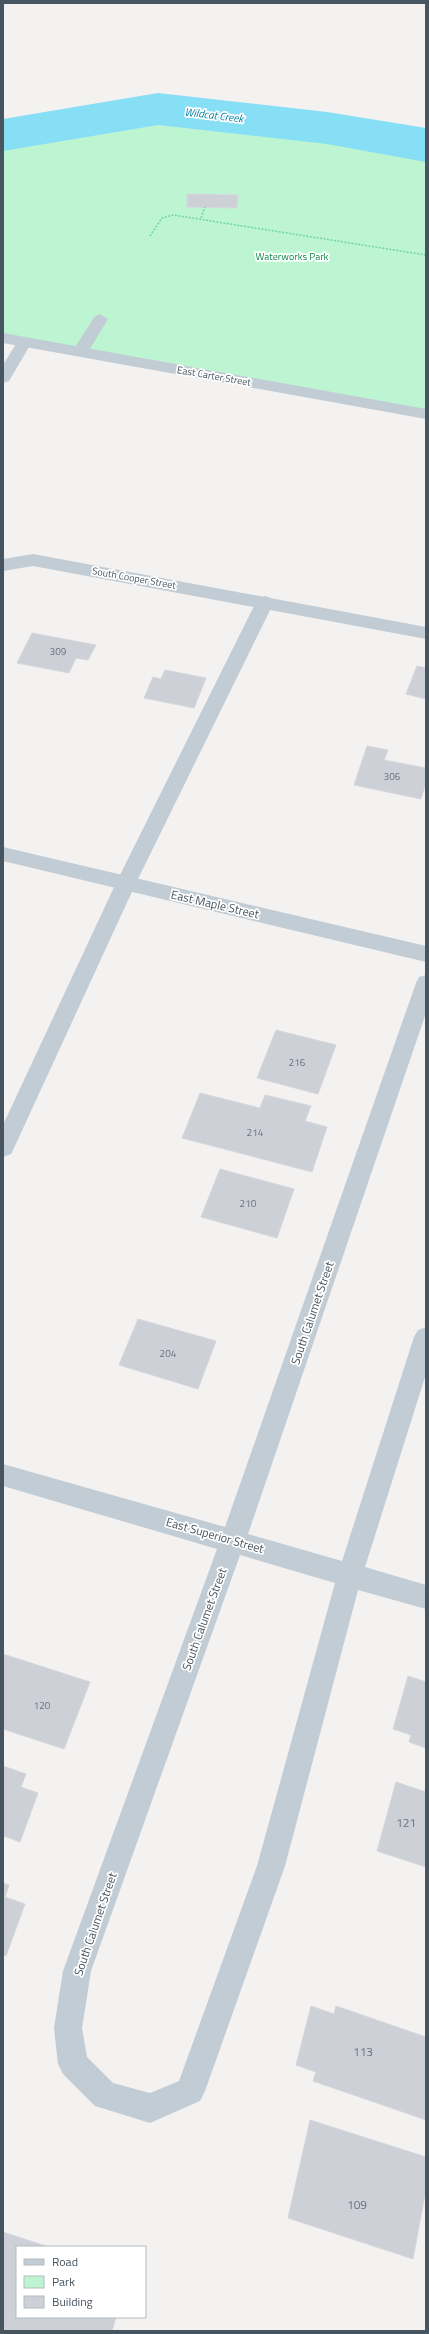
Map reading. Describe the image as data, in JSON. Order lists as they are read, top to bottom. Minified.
{"streets":{"street":["East Carter Street","South Cooper Street","East Maple Street","South Calumet Street","East Superior Street"]},"crossings":[["South Calumet Street","East Superior Street"]],"water":["Wildcat Creek"],"parks":["Waterworks Park"],"house_numbers":["309","306","216","214","210","204","120","121","113","109"],"legend":["Road","Park","Building"]}
